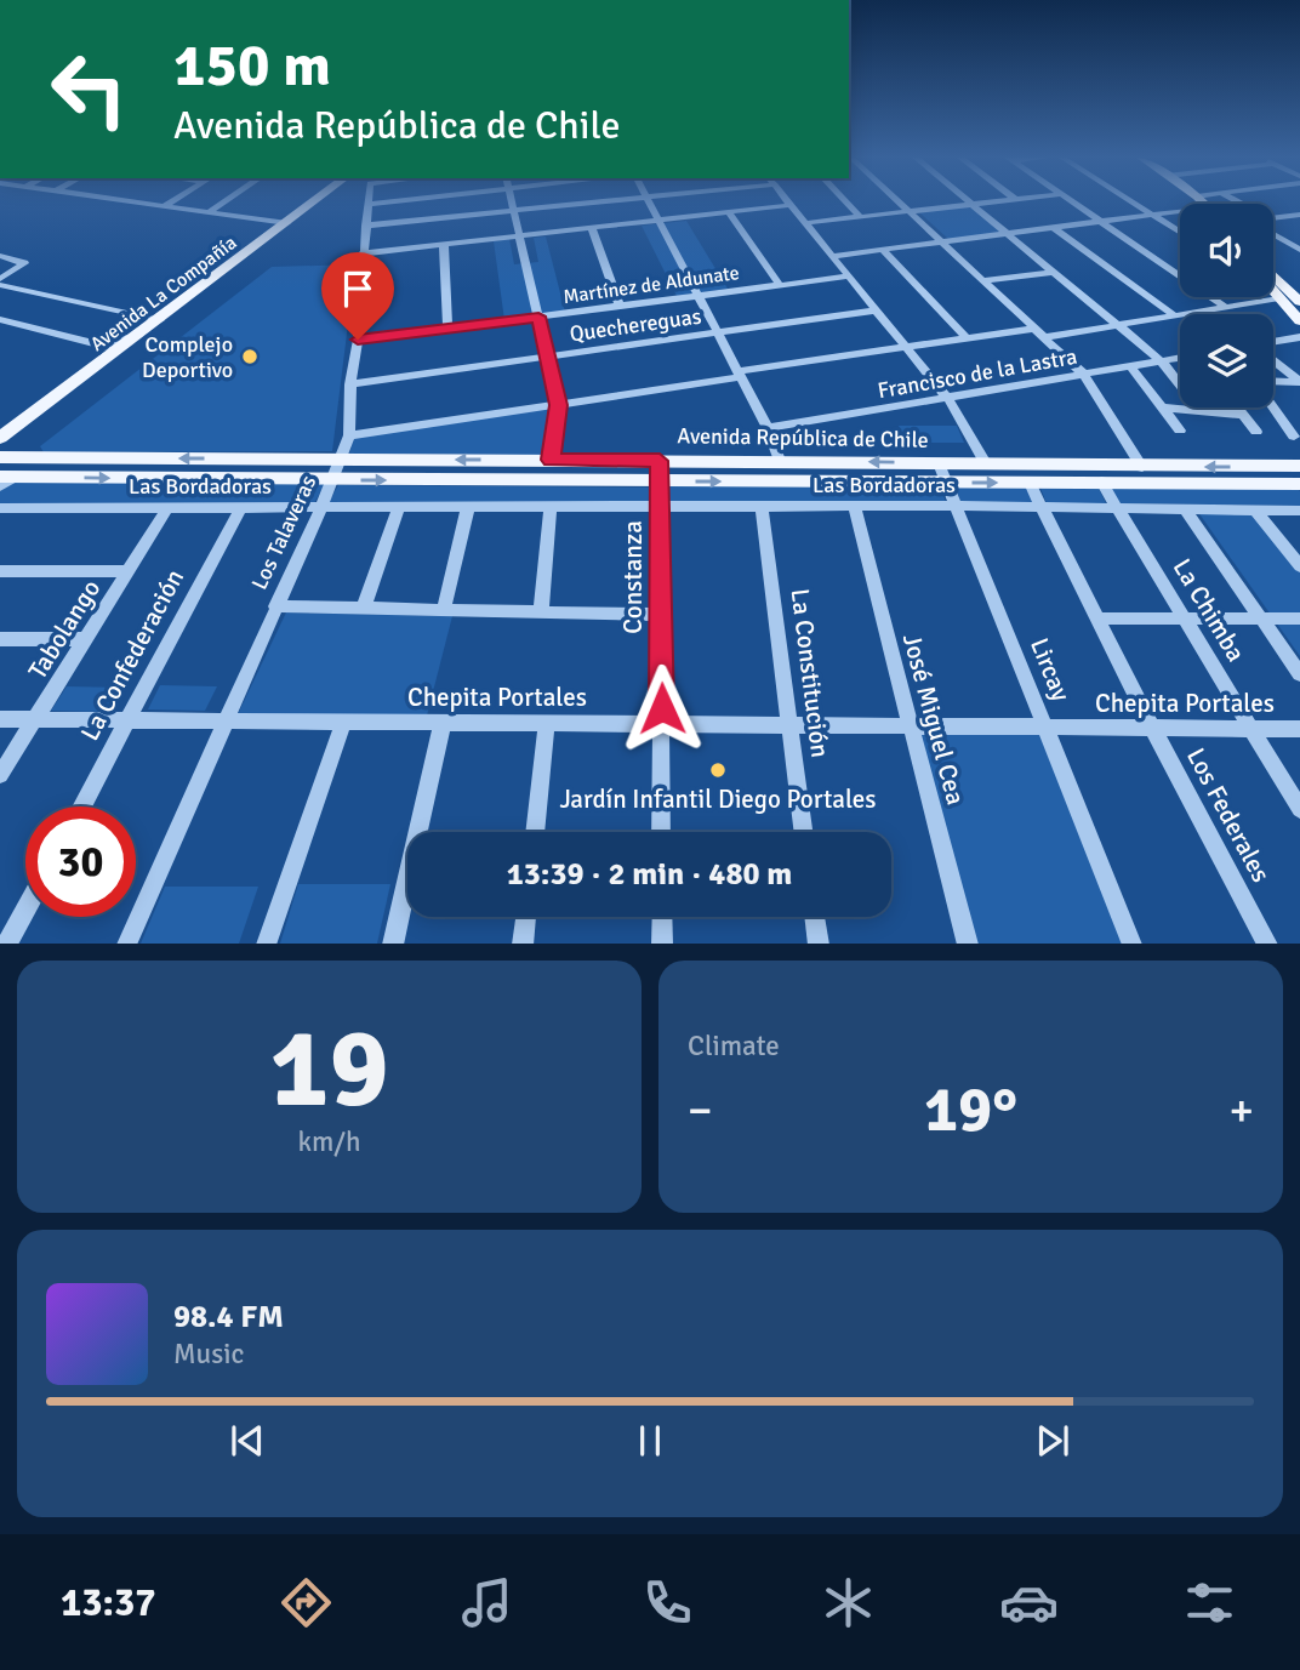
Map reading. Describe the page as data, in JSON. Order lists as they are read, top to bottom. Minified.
{"streets":{"main road":["Avenida La Compañía","Avenida República de Chile"],"street":["Martínez de Aldunate","Quechereguas","Francisco de la Lastra","Las Bordadoras","Los Talaveras","Constanza","La Chimba","Tabolango","La Confederación","Lircay","La Constitución","Chepita Portales","José Miguel Cea","Los Federales"]},"crossings":[["Martínez de Aldunate","Los Talaveras"],["Quechereguas","Los Talaveras"],["Avenida República de Chile","Los Talaveras"],["Avenida República de Chile","Constanza"],["Avenida República de Chile","La Chimba"],["Avenida República de Chile","Lircay"],["Avenida República de Chile","Los Federales"],["Las Bordadoras","Los Talaveras"],["Las Bordadoras","Constanza"],["Las Bordadoras","La Chimba"],["Las Bordadoras","Tabolango"],["Las Bordadoras","La Confederación"],["Las Bordadoras","Lircay"],["Las Bordadoras","La Constitución"],["Las Bordadoras","José Miguel Cea"],["Las Bordadoras","Los Federales"],["Los Talaveras","Chepita Portales"],["Constanza","Chepita Portales"],["La Chimba","Chepita Portales"],["Tabolango","Chepita Portales"],["La Confederación","Chepita Portales"],["Lircay","Chepita Portales"],["La Constitución","Chepita Portales"],["Chepita Portales","José Miguel Cea"],["Chepita Portales","Los Federales"]],"places":["Complejo Deportivo","Jardín Infantil Diego Portales"],"page":{"turn":["150 m","Avenida República de Chile"],"limit":"30","trip":"13:39 · 2 min · 480 m","tile":[["19","km/h"],"Climate"],"heat":["−","19°","+"],"song":["98.4 FM","Music"],"tabs":"13:37"}}
